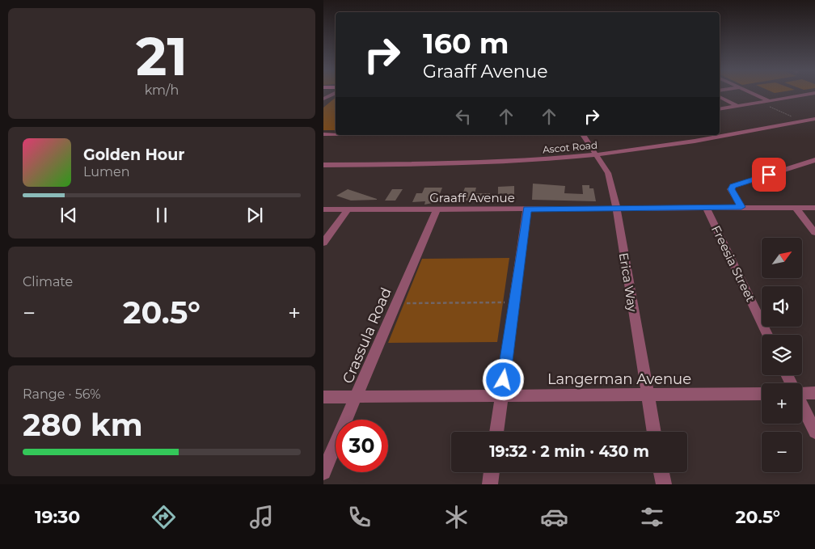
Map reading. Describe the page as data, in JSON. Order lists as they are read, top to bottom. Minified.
{"streets":{"street":["Ascot Road","Graaff Avenue","Freesia Street","Erica Way","Crassula Road","Langerman Avenue"]},"crossings":[["Ascot Road","Erica Way"],["Graaff Avenue","Freesia Street"],["Graaff Avenue","Erica Way"],["Graaff Avenue","Crassula Road"],["Erica Way","Langerman Avenue"],["Crassula Road","Langerman Avenue"]],"north":"top right","page":{"tile":[["21","km/h"],"Climate",["Range · 56%","280 km"]],"turn":["160 m","Graaff Avenue"],"song":["Golden Hour","Lumen"],"map_buttons":["+","−"],"heat":["−","20.5°","+"],"limit":"30","trip":"19:32 · 2 min · 430 m","tabs":["19:30","20.5°"]}}
